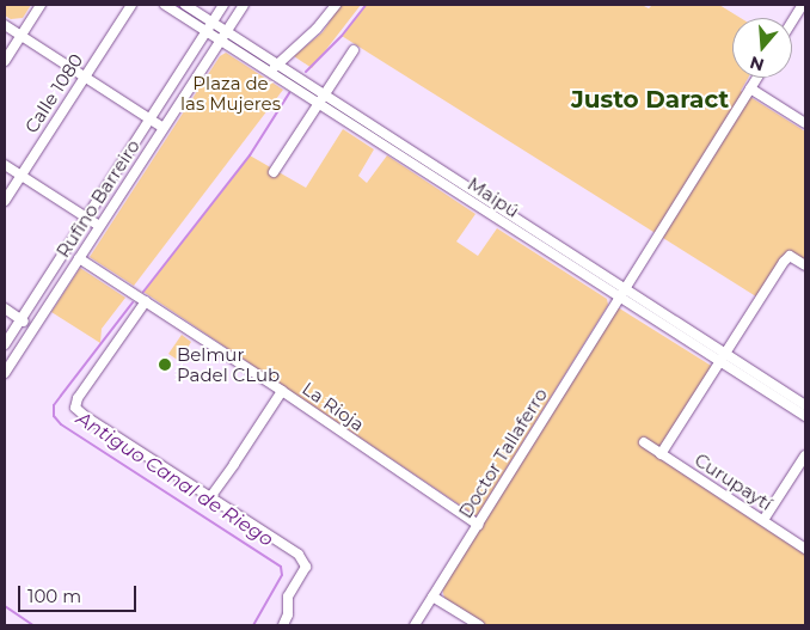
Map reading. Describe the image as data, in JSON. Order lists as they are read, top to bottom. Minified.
{"streets":{"street":["Calle 1080","Maipú","Rufino Barreiro","La Rioja","Doctor Tallaferro","Curupaytí"]},"crossings":[["Maipú","Rufino Barreiro"],["Maipú","Doctor Tallaferro"],["Rufino Barreiro","La Rioja"],["La Rioja","Doctor Tallaferro"]],"districts":["Justo Daract"],"water":["Antiguo Canal de Riego"],"parks":["Plaza de las Mujeres"],"places":["Belmur Padel CLub"],"scale_bar":"100 m","north":"bottom"}
